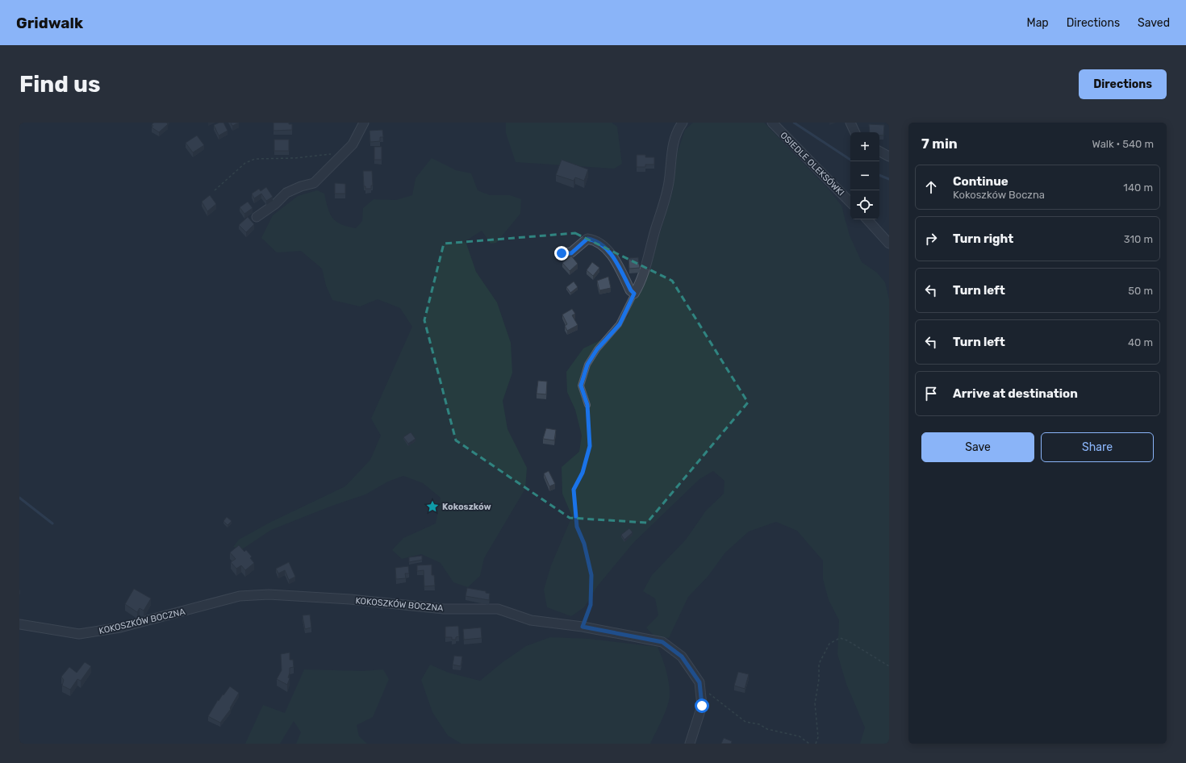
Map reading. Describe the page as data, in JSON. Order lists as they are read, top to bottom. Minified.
{"streets":{"street":["OSIEDLE OLEKSÓWKI","KOKOSZKÓW BOCZNA"]},"places":{"place":["Kokoszków"]},"page":{"header":"Gridwalk","nav":["Map","Directions","Saved"],"buttons":["Directions",["Save","Share"]],"title":"Find us","heading":["7 min","Walk · 540 m"],"map_buttons":["+","−"],"list":[["Continue","Kokoszków Boczna","140 m"],["Turn right","310 m"],["Turn left","50 m"],["Turn left","40 m"],"Arrive at destination"]}}
